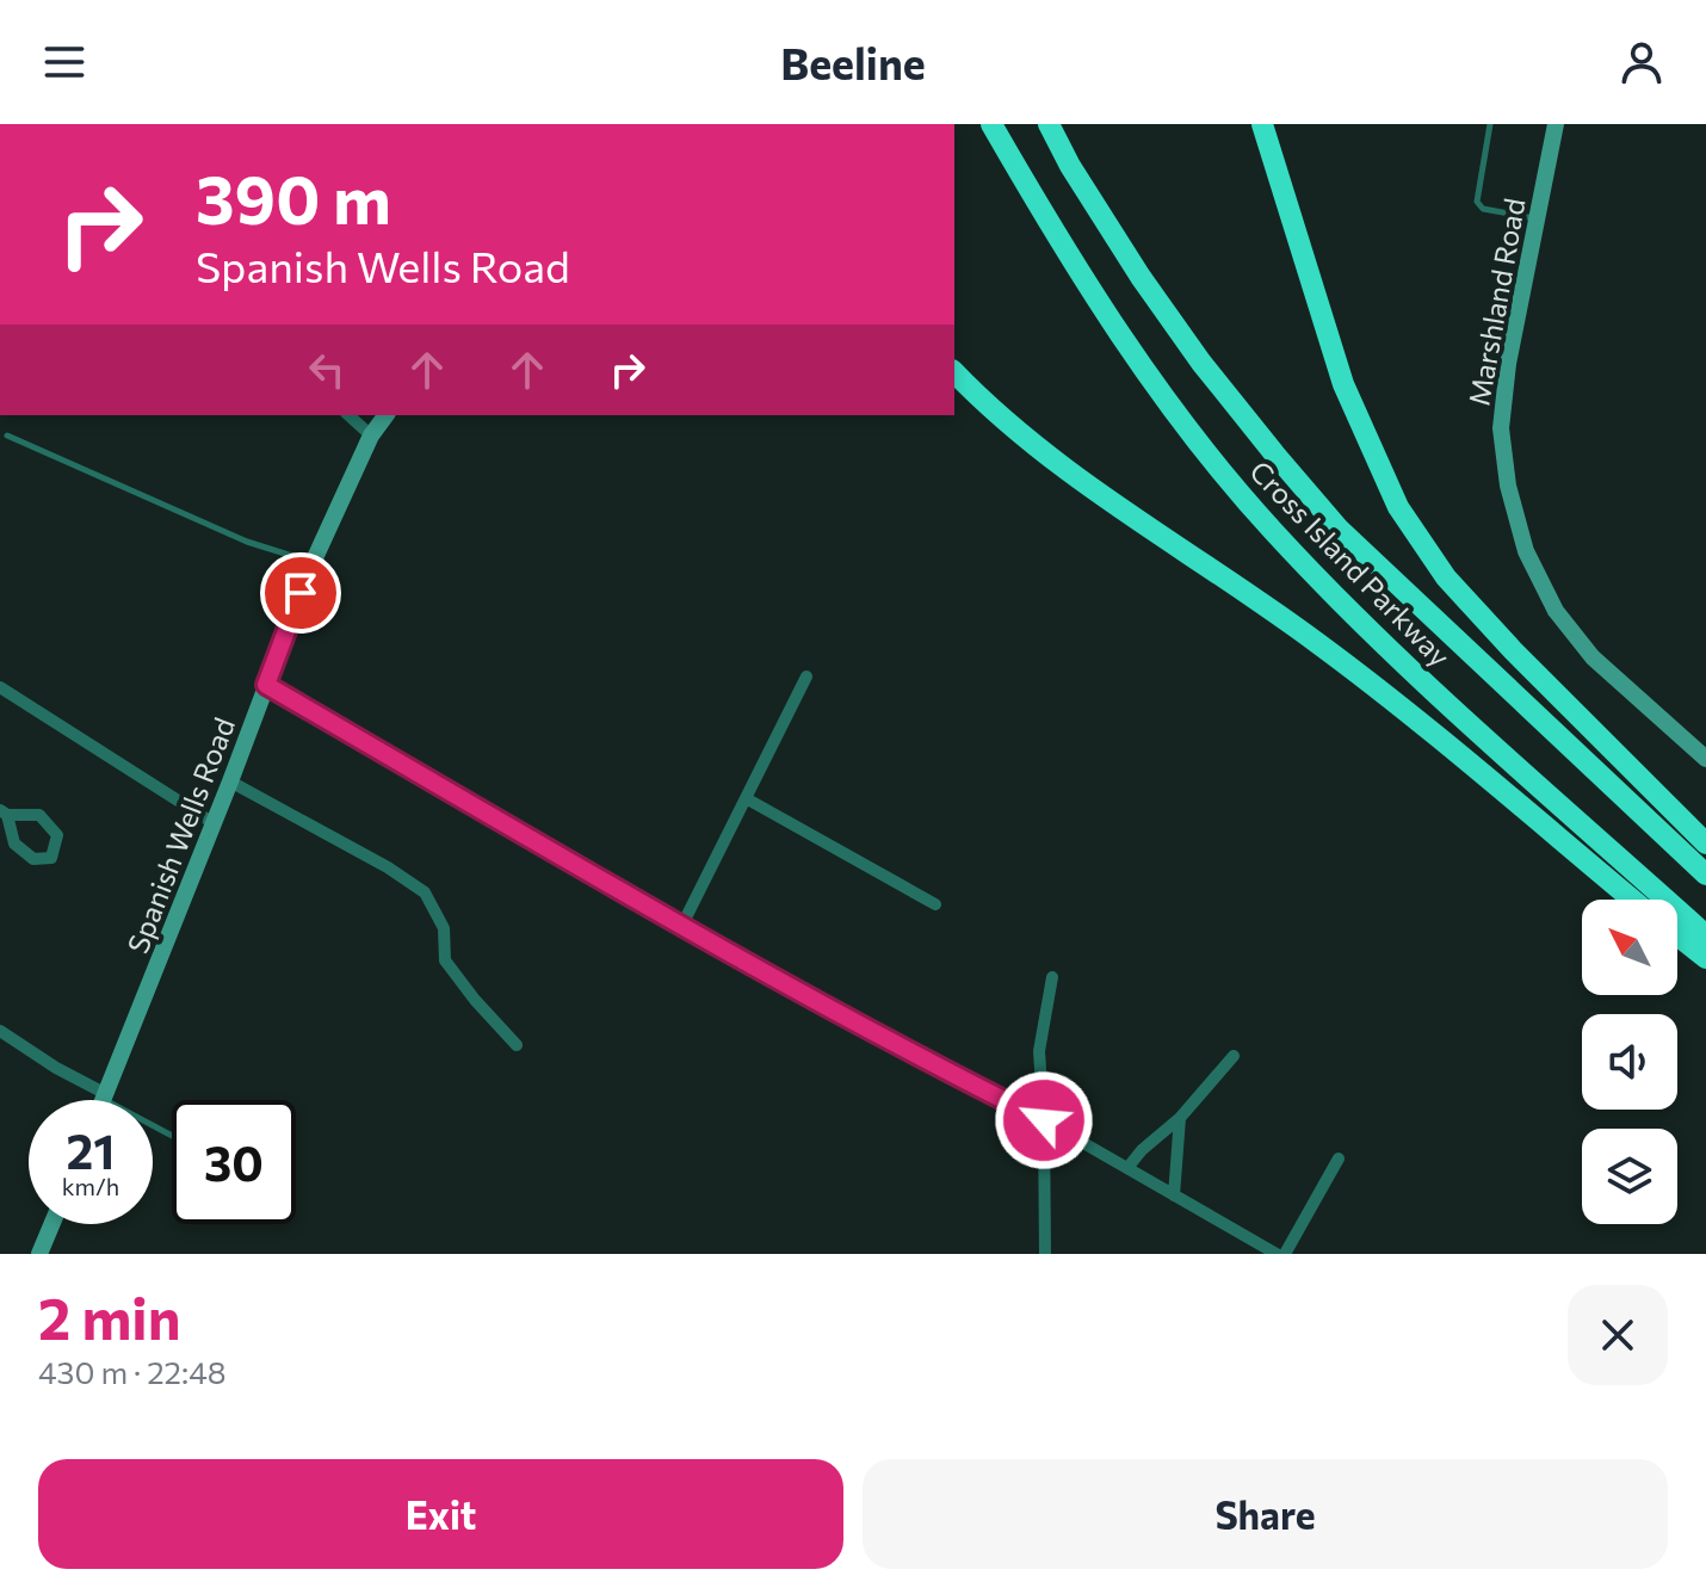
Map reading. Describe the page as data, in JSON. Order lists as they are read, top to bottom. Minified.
{"streets":{"highway":["Cross Island Parkway"],"street":["Marshland Road","Spanish Wells Road"]},"north":"top left","page":{"header":"Beeline","turn":["390 m","Spanish Wells Road"],"speed":"21 km/h","limit":"30","heading":["2 min","430 m · 22:48"],"buttons":["Exit","Share"]}}
